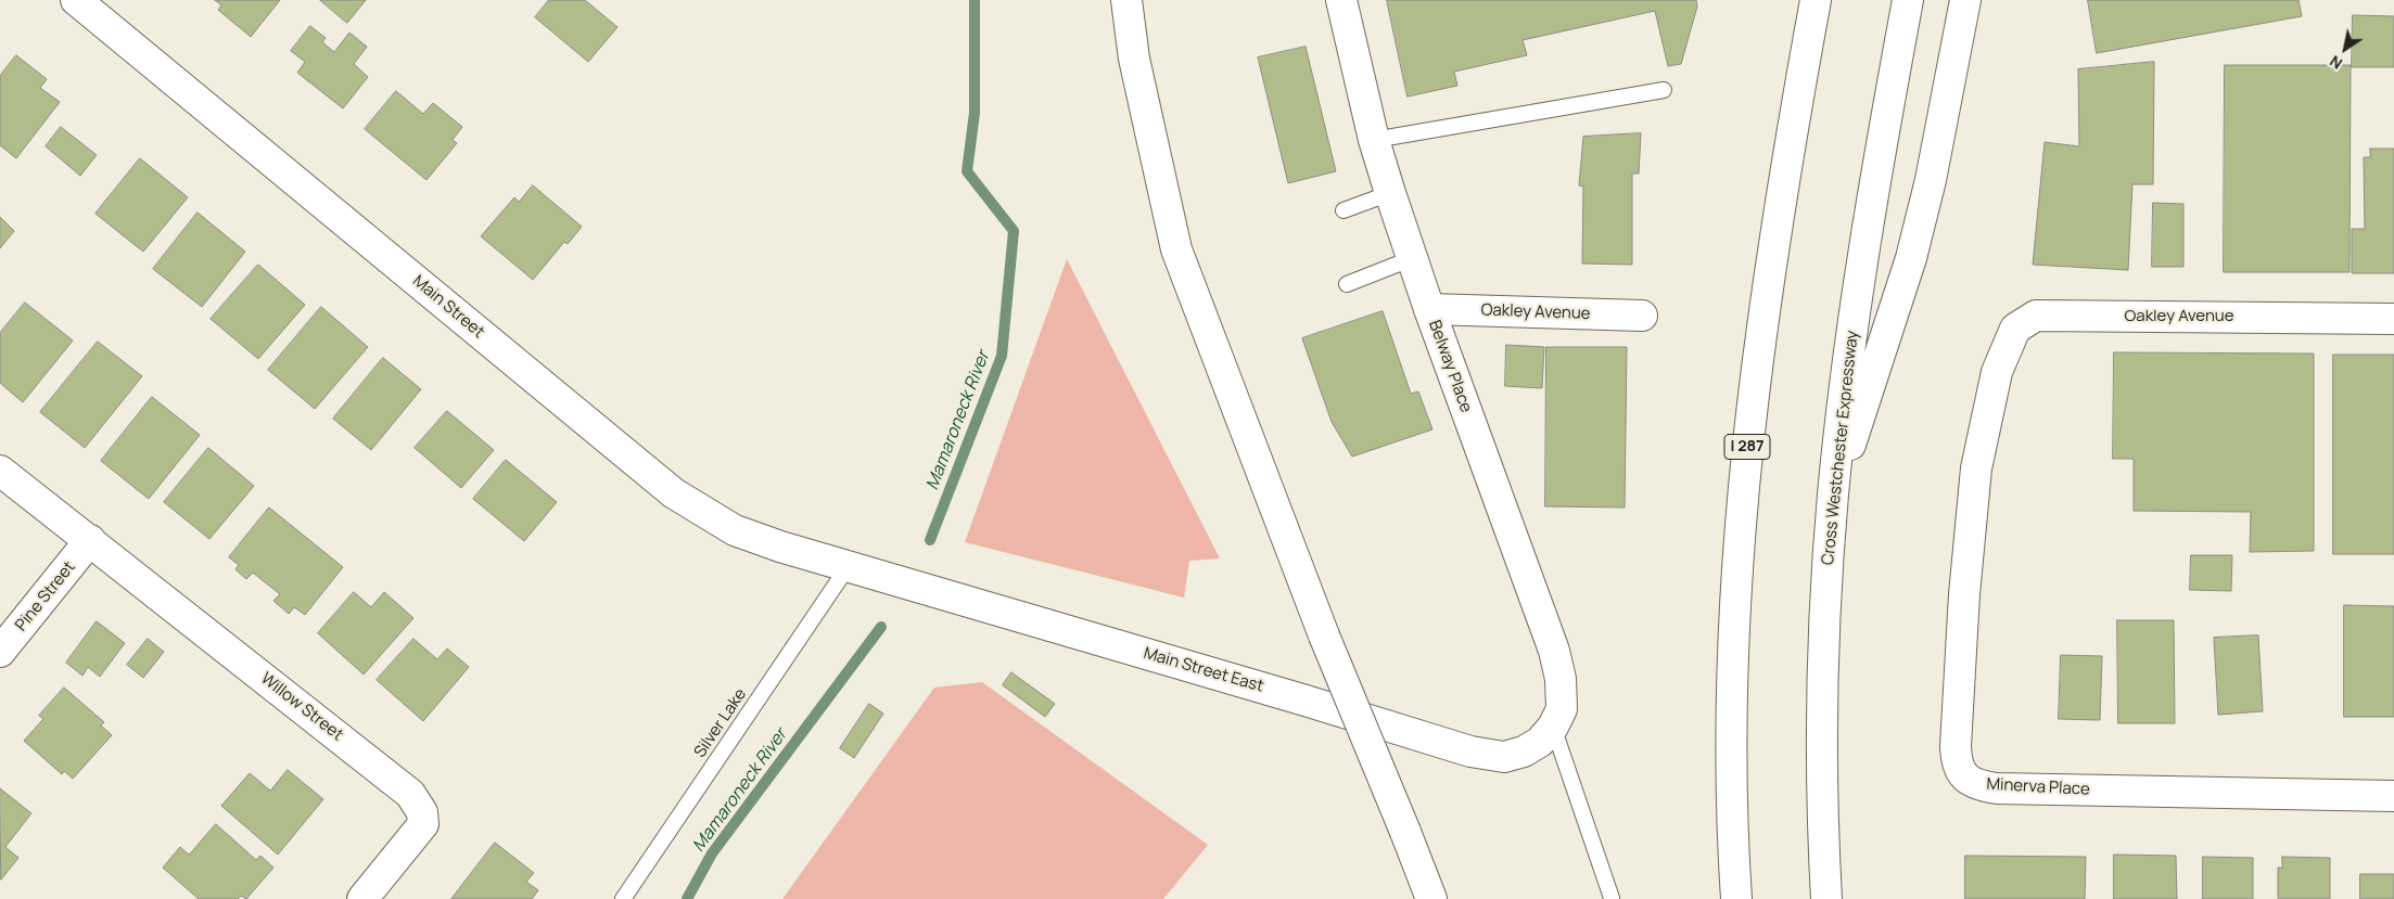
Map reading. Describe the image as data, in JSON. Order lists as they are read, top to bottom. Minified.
{"streets":{"main road":["Main Street","Oakley Avenue","Belway Place","I 287","Cross Westchester Expressway","Pine Street","Main Street East","Willow Street","Minerva Place"],"lane":["Silver Lake"]},"crossings":[["Main Street","Main Street East"],["Main Street","Silver Lake"],["Oakley Avenue","Belway Place"],["Oakley Avenue","Minerva Place"],["Belway Place","Main Street East"],["Pine Street","Willow Street"],["Main Street East","Silver Lake"]],"water":["Mamaroneck River"],"north":"bottom left"}
